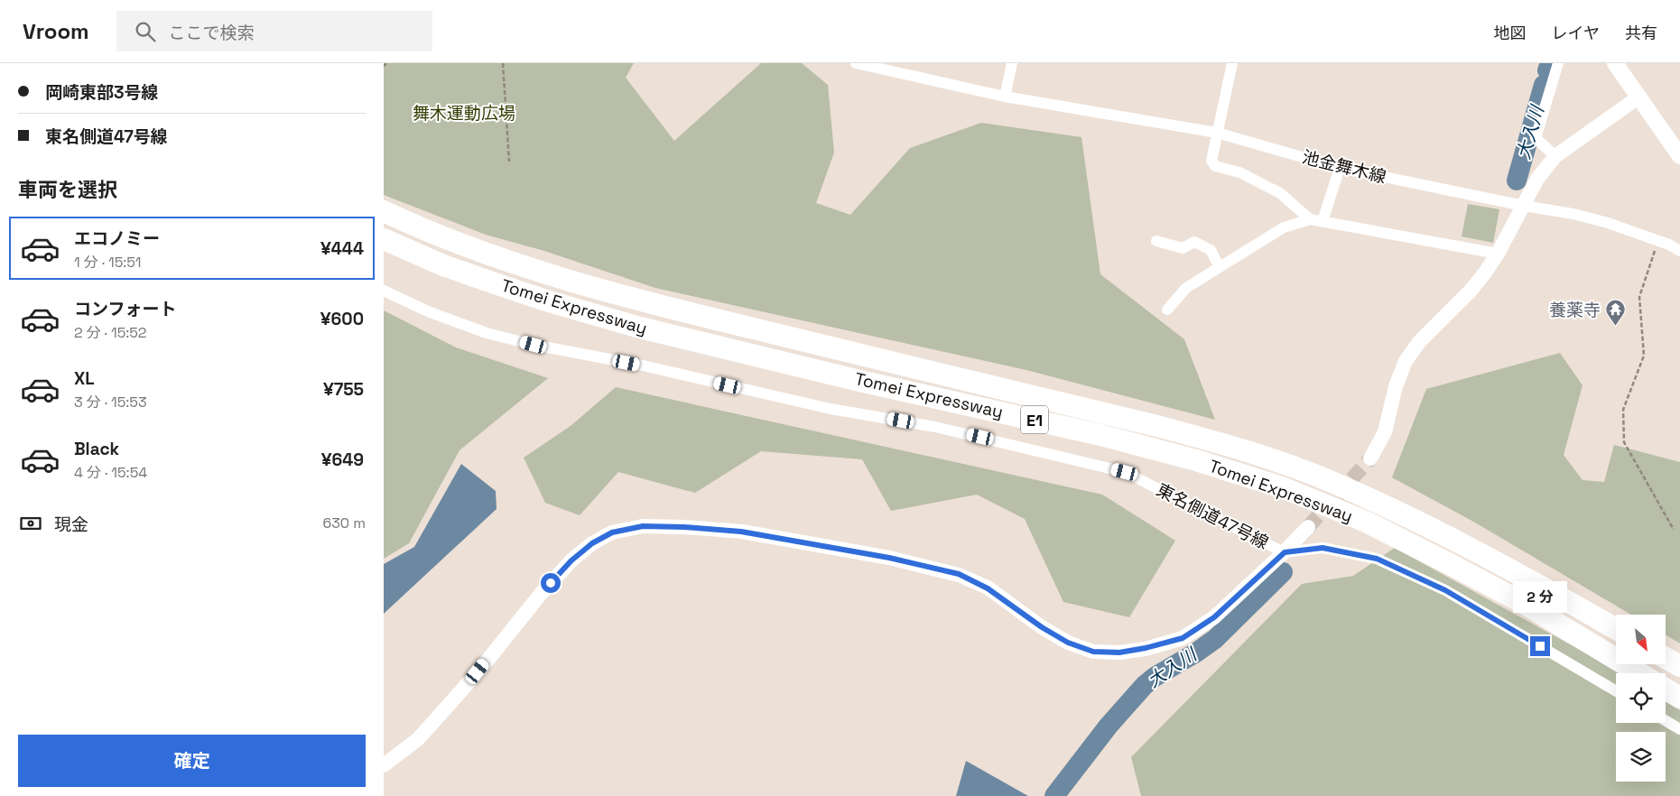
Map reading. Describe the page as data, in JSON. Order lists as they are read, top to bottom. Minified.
{"streets":{"highway":["Tomei Expressway","E1"],"street":["池金舞木線","東名側道47号線"]},"water":["大入川"],"parks":["舞木運動広場"],"places":{"temple":["養薬寺"]},"north":"bottom right","page":{"header":"Vroom","search":"ここで検索","nav":["地図","レイヤ","共有"],"banner":["岡崎東部3号線","東名側道47号線"],"heading":"車両を選択","list":[{"name":"エコノミー","note":"1 分 · 15:51","value":"¥444"},{"name":"コンフォート","note":"2 分 · 15:52","value":"¥600"},{"name":"XL","note":"3 分 · 15:53","value":"¥755"},{"name":"Black","note":"4 分 · 15:54","value":"¥649"}],"pay":["現金","630 m"],"bubble":"2 分","buttons":"確定"}}
